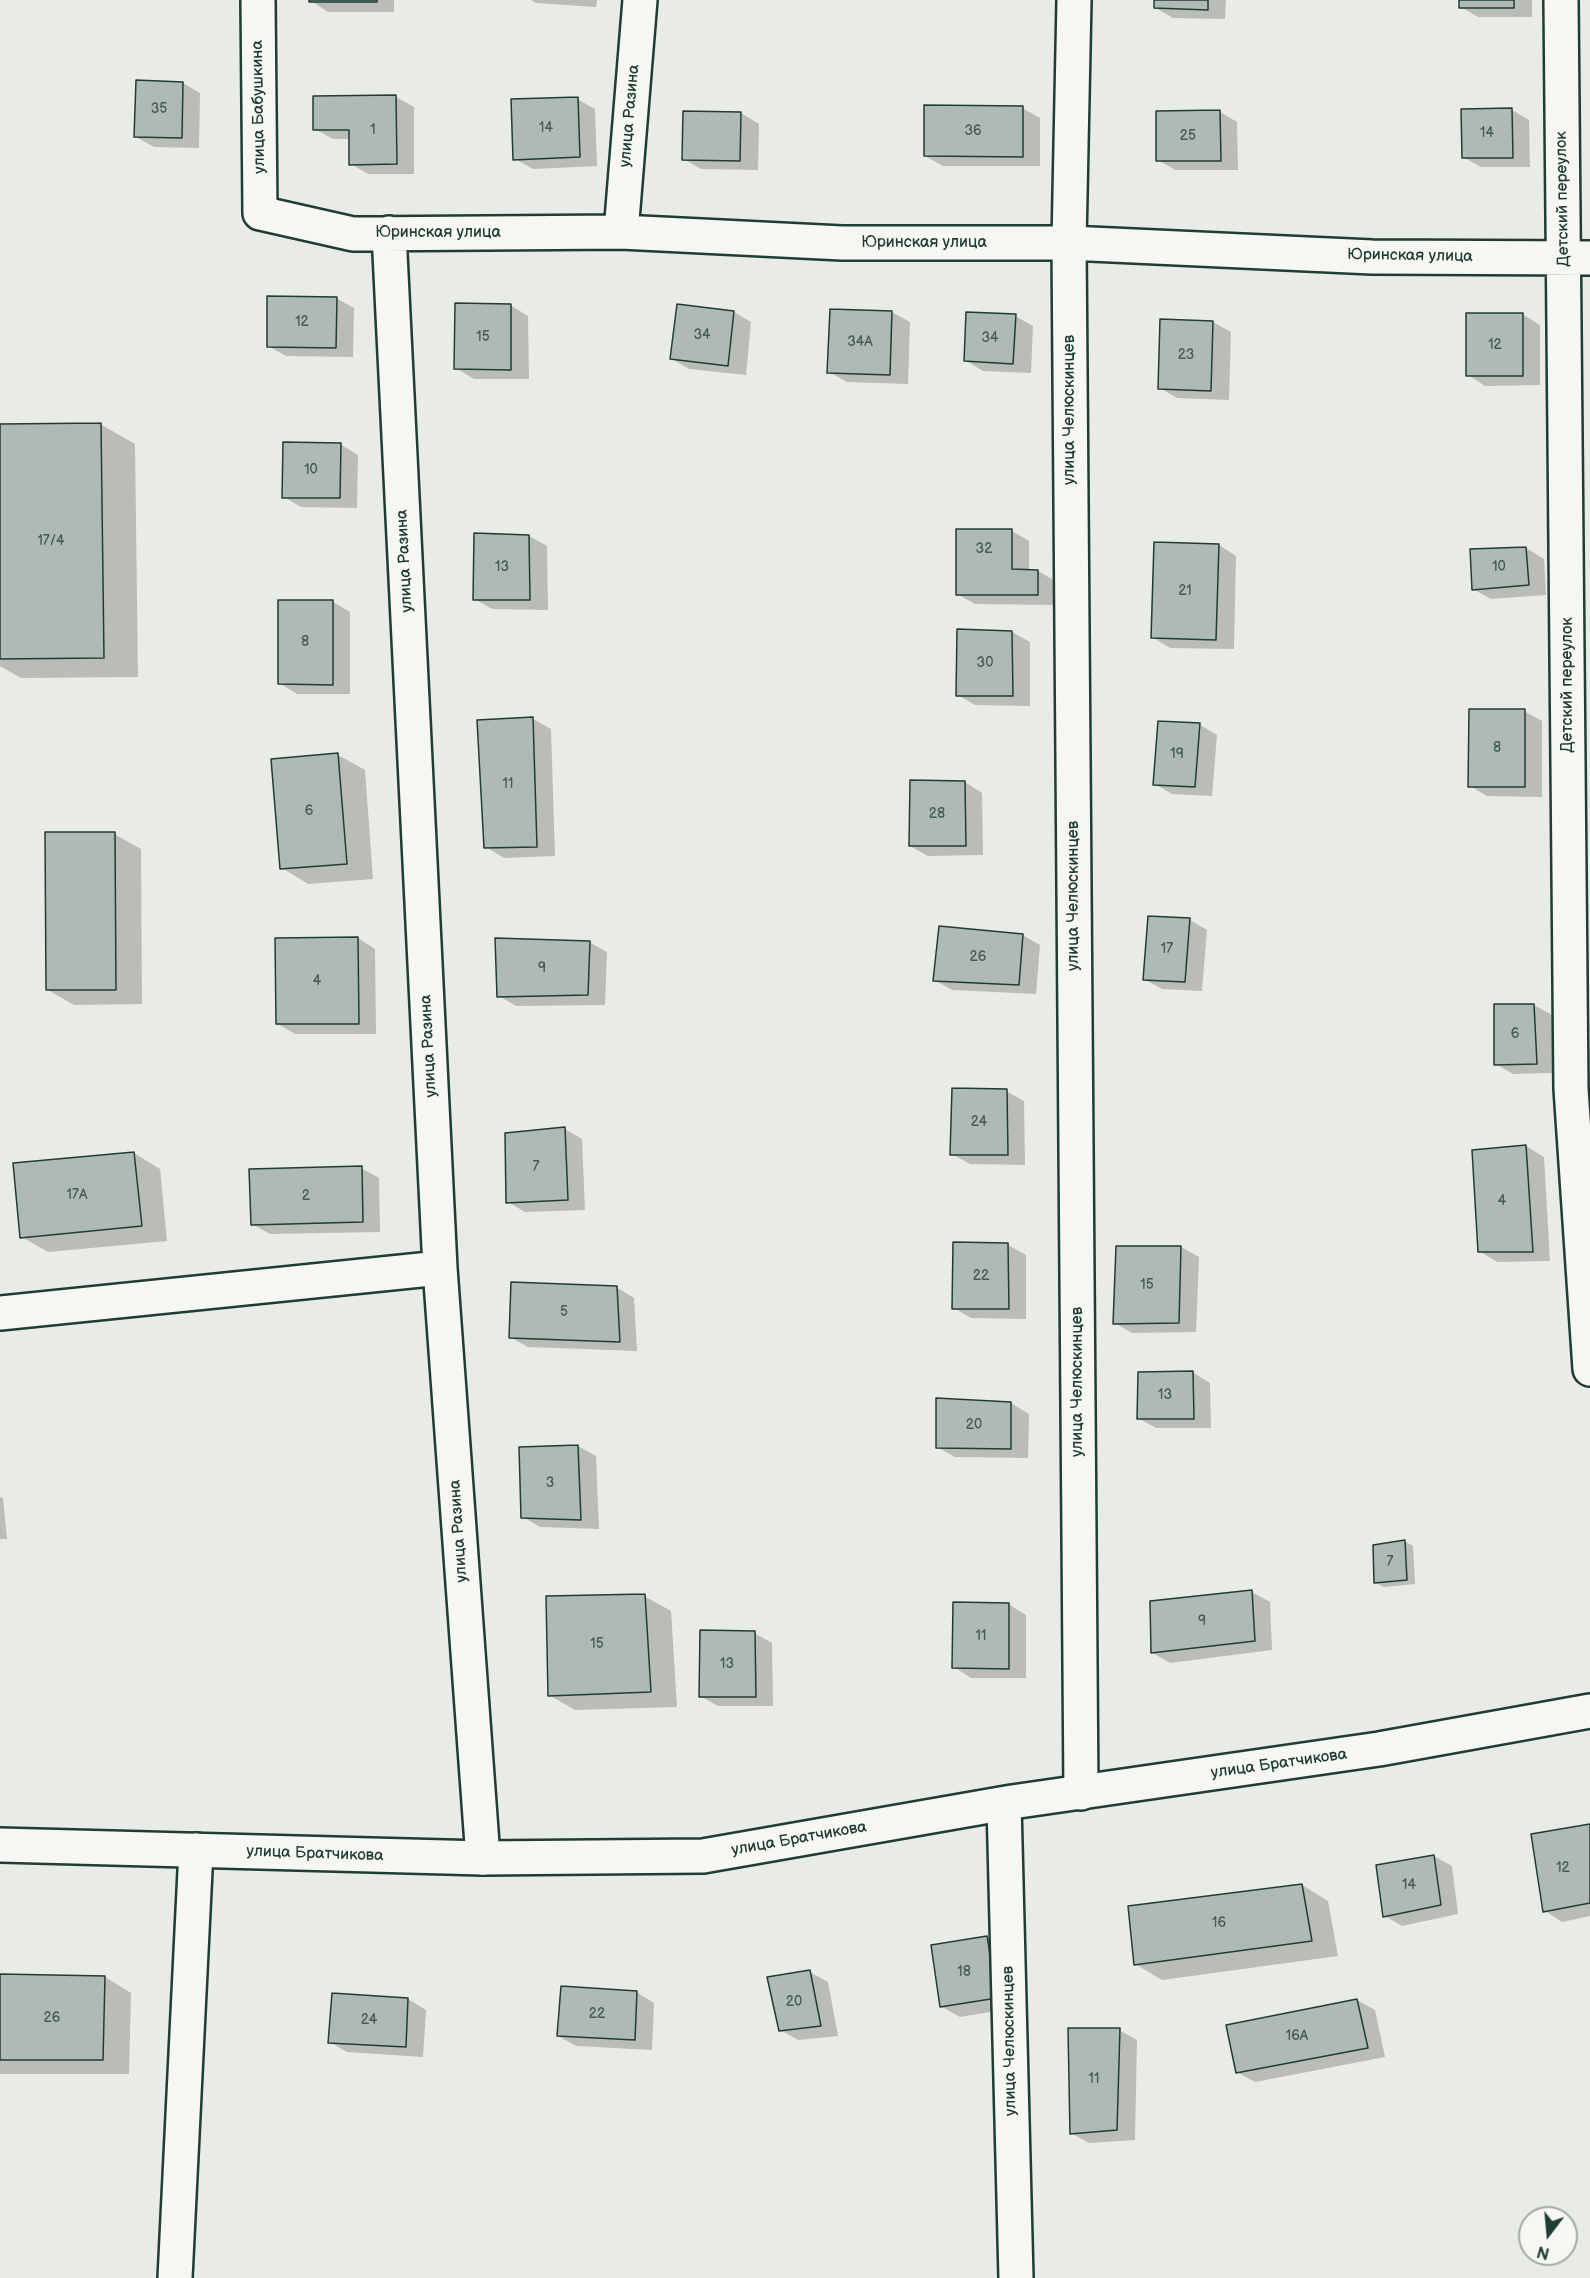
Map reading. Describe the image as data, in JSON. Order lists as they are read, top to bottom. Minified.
{"streets":{"street":["улица Бабушкина","улица Разина","Детский переулок","Юринская улица","улица Челюскинцев","улица Братчикова"]},"crossings":[["улица Бабушкина","Юринская улица"],["улица Разина","Юринская улица"],["улица Разина","улица Братчикова"],["Детский переулок","Юринская улица"],["Юринская улица","улица Челюскинцев"],["улица Челюскинцев","улица Братчикова"]],"house_numbers":["35","14","1","36","14","25","12","34","15","34","34А","12","23","10","17/4","32","13","10","21","8","30","8","19","11","6","28","17","26","9","4","6","24","7","17А","2","4","22","15","5","13","20","3","7","9","11","15","13","12","14","16","18","20","22","26","24","16А","11"],"north":"bottom"}
